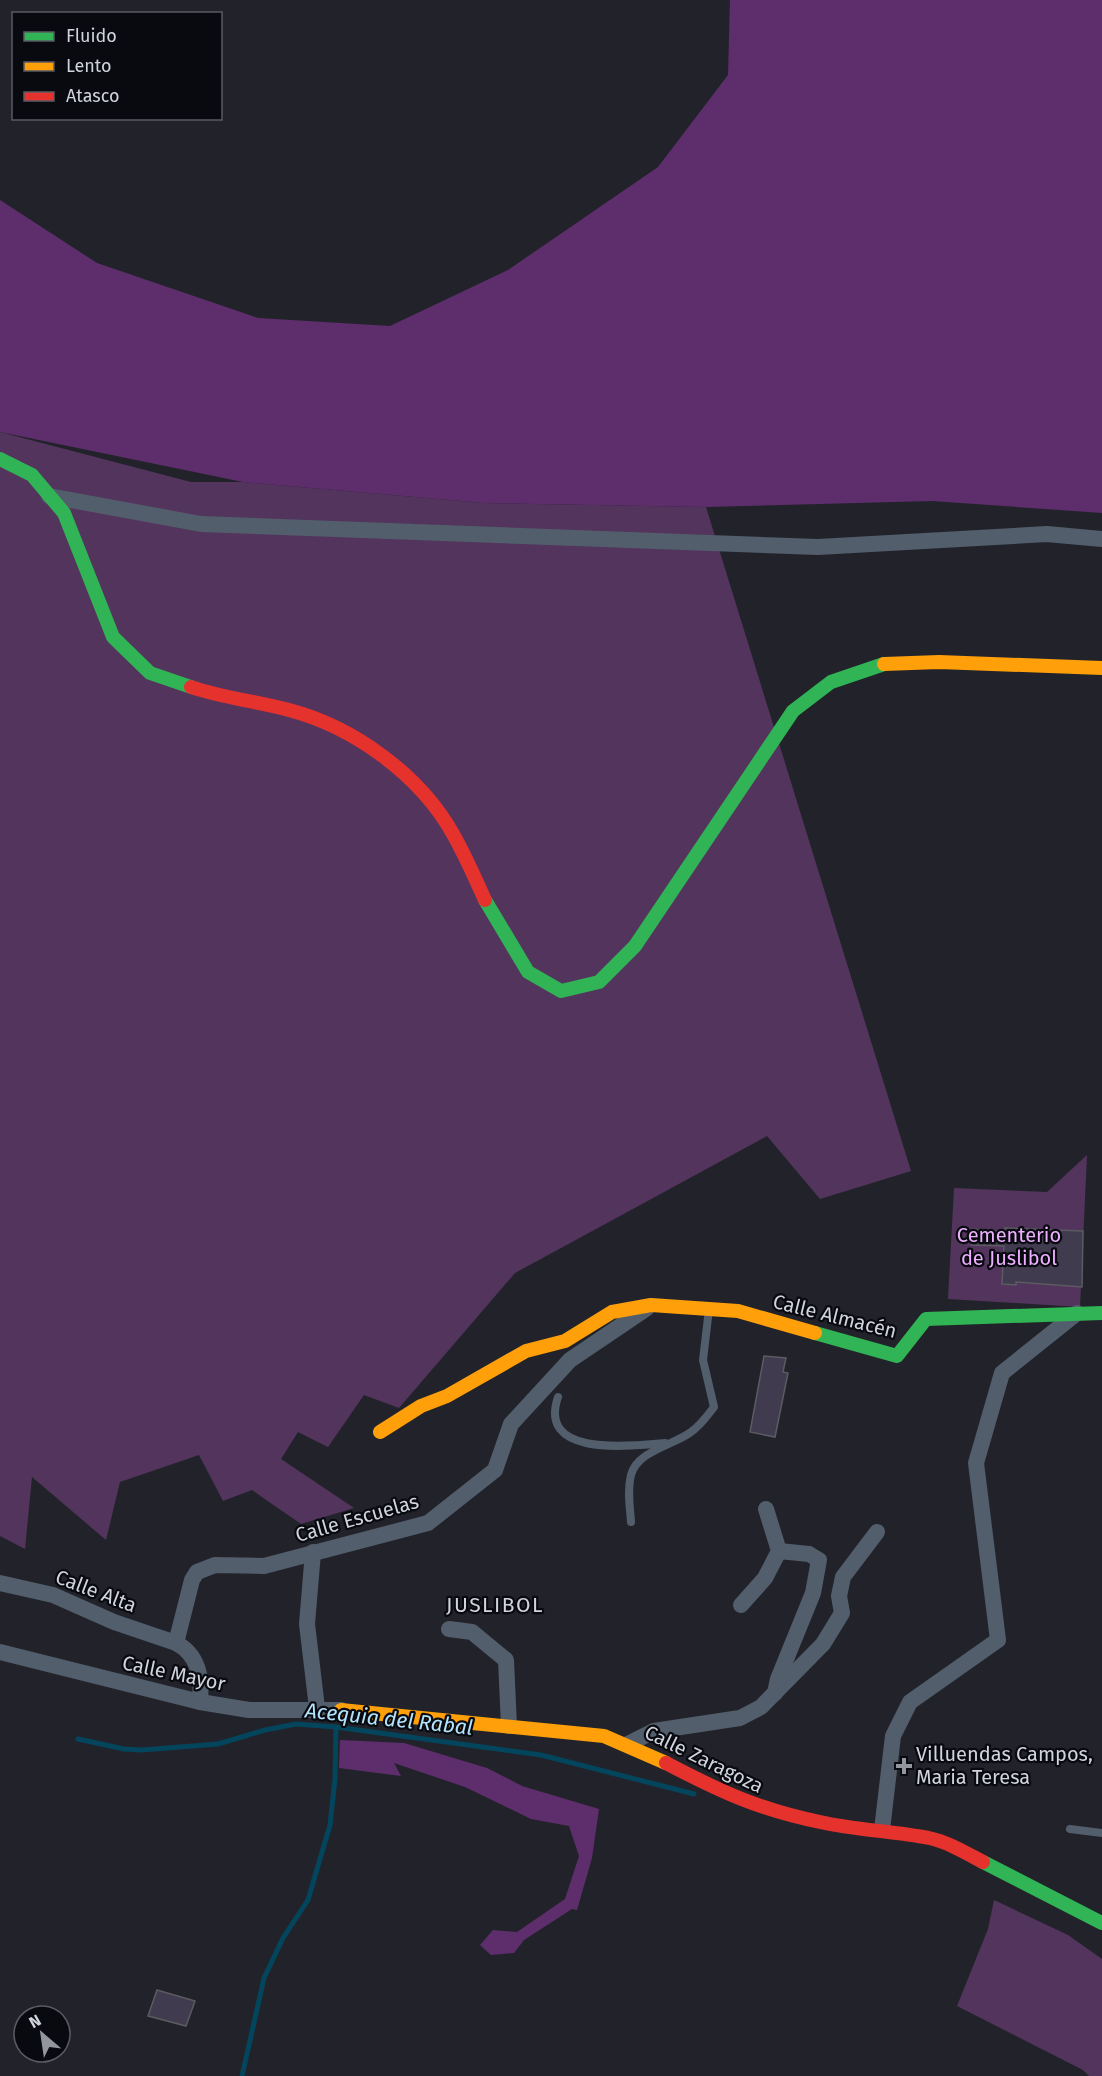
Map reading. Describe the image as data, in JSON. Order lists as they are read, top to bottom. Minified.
{"streets":{"street":["Calle Almacén","Calle Escuelas","Calle Alta","Calle Mayor","Calle Zaragoza"]},"crossings":[["Calle Almacén","Calle Escuelas"],["Calle Escuelas","Calle Alta"],["Calle Mayor","Calle Zaragoza"]],"districts":["JUSLIBOL"],"water":["Acequia del Rabal"],"parks":["Cementerio de Juslibol"],"places":{"health":["Villuendas Campos, Maria Teresa"]},"legend":["Fluido","Lento","Atasco"],"north":"top left"}
